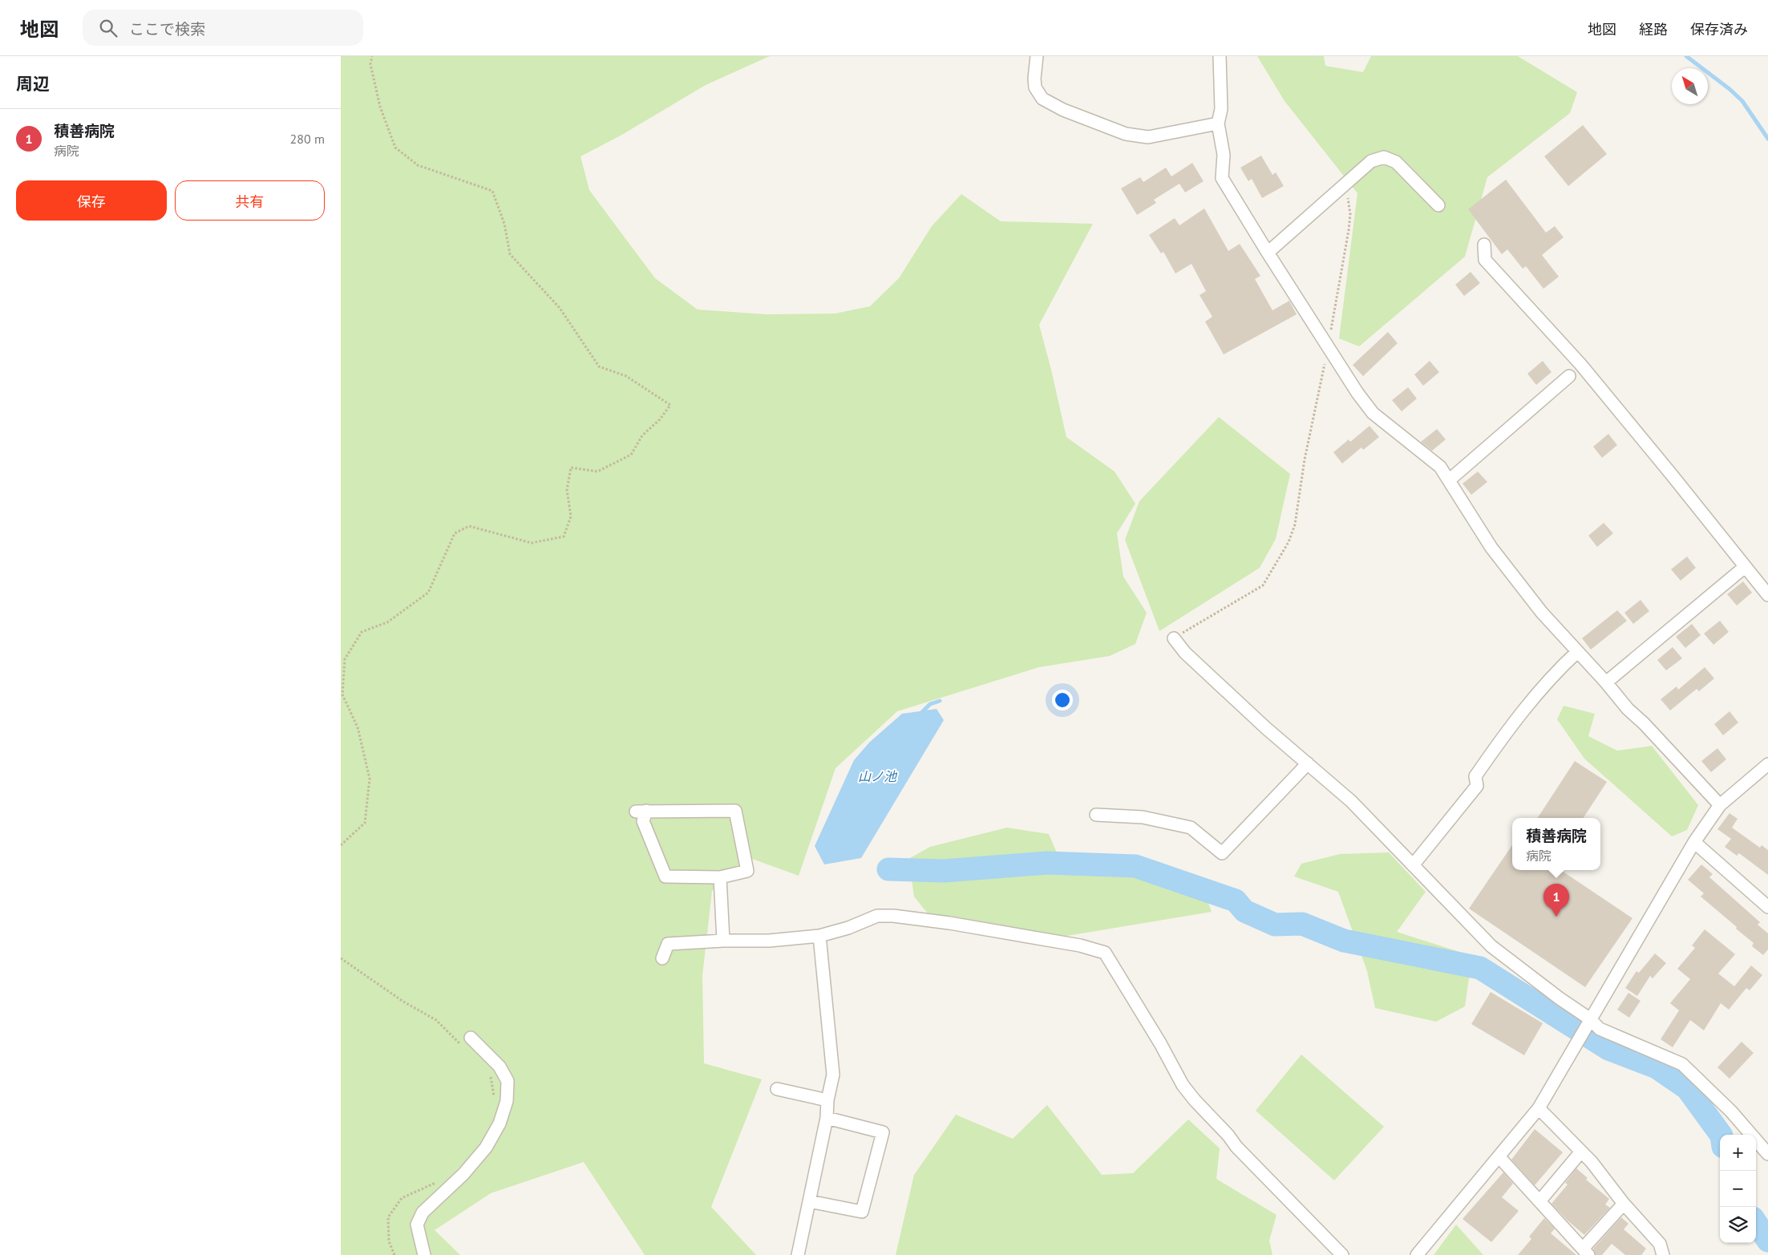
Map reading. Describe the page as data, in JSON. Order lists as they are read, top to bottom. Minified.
{"water":["山ノ池"],"north":"top left","page":{"header":"地図","search":"ここで検索","nav":["地図","経路","保存済み"],"heading":"周辺","list":[{"mark":"1","name":"積善病院","note":"病院","value":"280 m"}],"buttons":["保存","共有"],"popup":["積善病院","病院"],"pins":"1","map_buttons":["+","−"]}}
